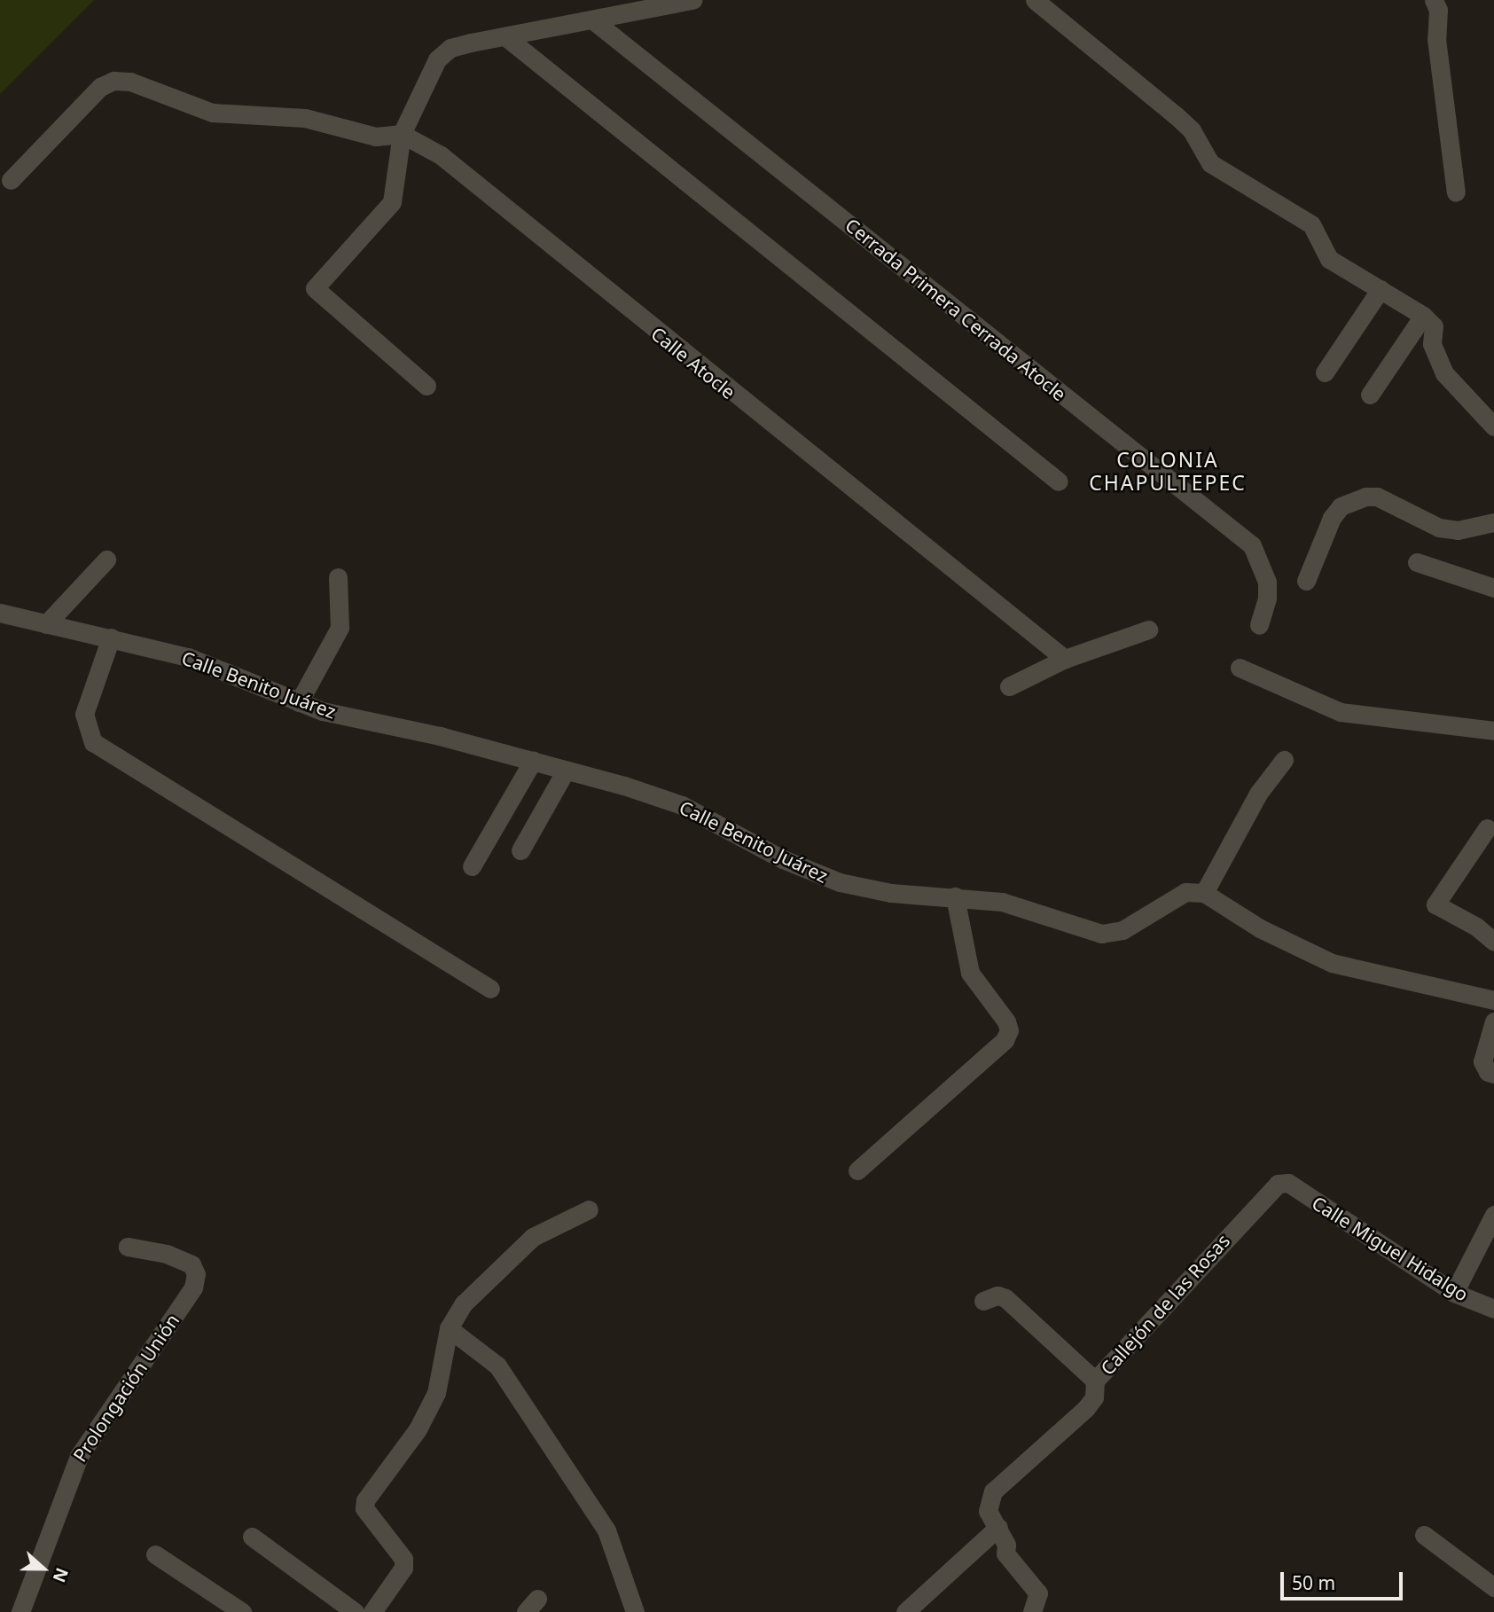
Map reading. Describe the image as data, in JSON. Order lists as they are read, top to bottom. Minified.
{"streets":{"street":["Cerrada Primera Cerrada Atocle","Calle Atocle","Calle Benito Juárez","Calle Miguel Hidalgo","Callejón de las Rosas","Prolongación Unión"]},"crossings":[["Calle Miguel Hidalgo","Callejón de las Rosas"]],"districts":["COLONIA CHAPULTEPEC"],"scale_bar":"50 m","north":"right"}
